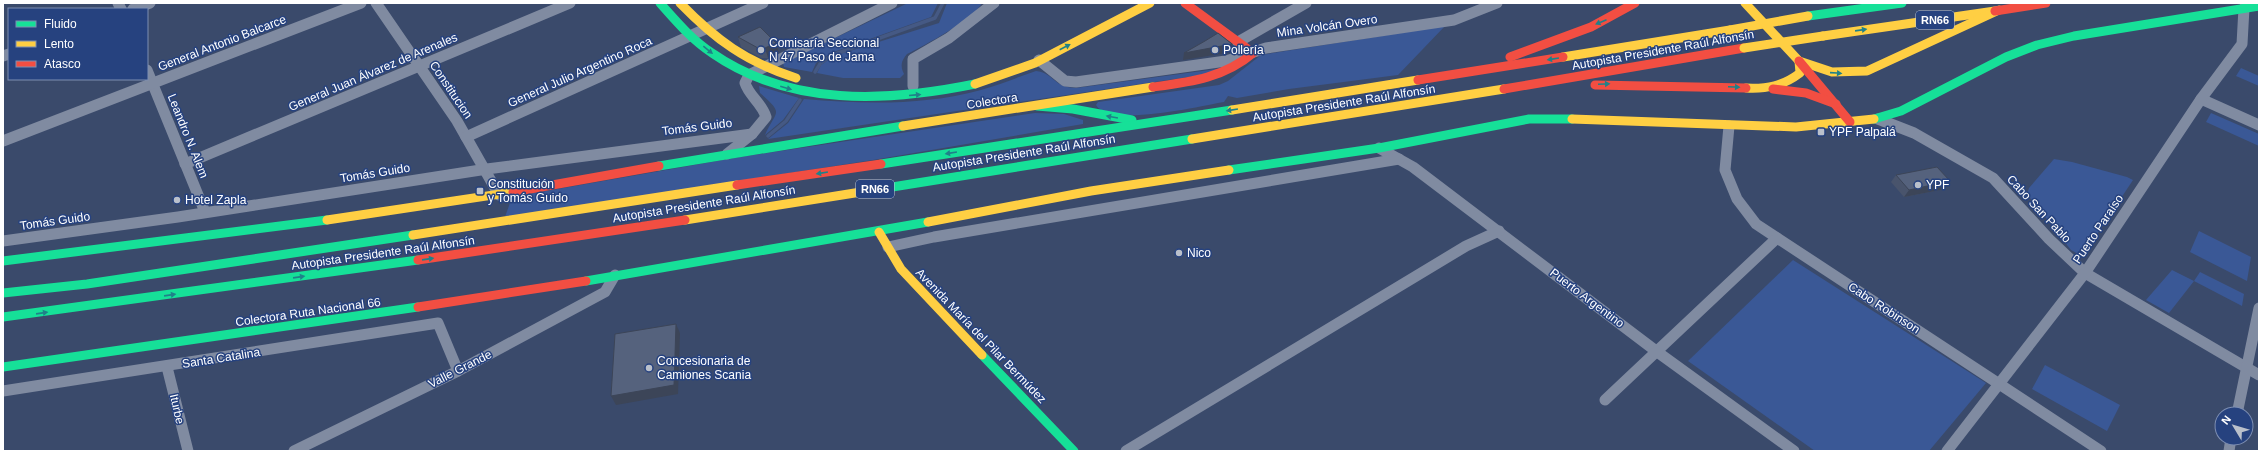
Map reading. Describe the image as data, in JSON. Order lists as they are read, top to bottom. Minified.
{"streets":{"main road":["RN66","Autopista Presidente Raúl Alfonsín","Colectora","Colectora Ruta Nacional 66","Avenida María del Pilar Bermúdez"],"street":["Mina Volcán Overo","General Antonio Balcarce","General Juan Álvarez de Arenales","General Julio Argentino Roca","Constitucion","Tomás Guido","Leandro N. Alem","Cabo San Pablo","Puerto Paraíso","Puerto Argentino","Cabo Robinson","Santa Catalina","Valle Grande","Iturbe"]},"crossings":[["Mina Volcán Overo","Colectora"],["General Antonio Balcarce","Leandro N. Alem"],["General Juan Álvarez de Arenales","Constitucion"],["General Juan Álvarez de Arenales","Leandro N. Alem"],["General Julio Argentino Roca","Constitucion"],["Constitucion","Colectora"],["Constitucion","Tomás Guido"],["Tomás Guido","Leandro N. Alem"],["Cabo San Pablo","Puerto Paraíso"],["Cabo San Pablo","Colectora Ruta Nacional 66"],["Puerto Paraíso","Cabo Robinson"],["Puerto Paraíso","Colectora Ruta Nacional 66"],["Puerto Argentino","Colectora Ruta Nacional 66"],["Cabo Robinson","Colectora Ruta Nacional 66"],["Colectora Ruta Nacional 66","Avenida María del Pilar Bermúdez"],["Colectora Ruta Nacional 66","Valle Grande"],["Santa Catalina","Valle Grande"],["Santa Catalina","Iturbe"]],"places":{"other":["Comisaría Seccional N 47 Paso de Jama","Pollería","YPF","Hotel Zapla","Nico","Concesionaria de Camiones Scania"],"transit":["YPF Palpalá","Constitución y Tomás Guido"]},"legend":["Fluido","Lento","Atasco"],"north":"top left"}
